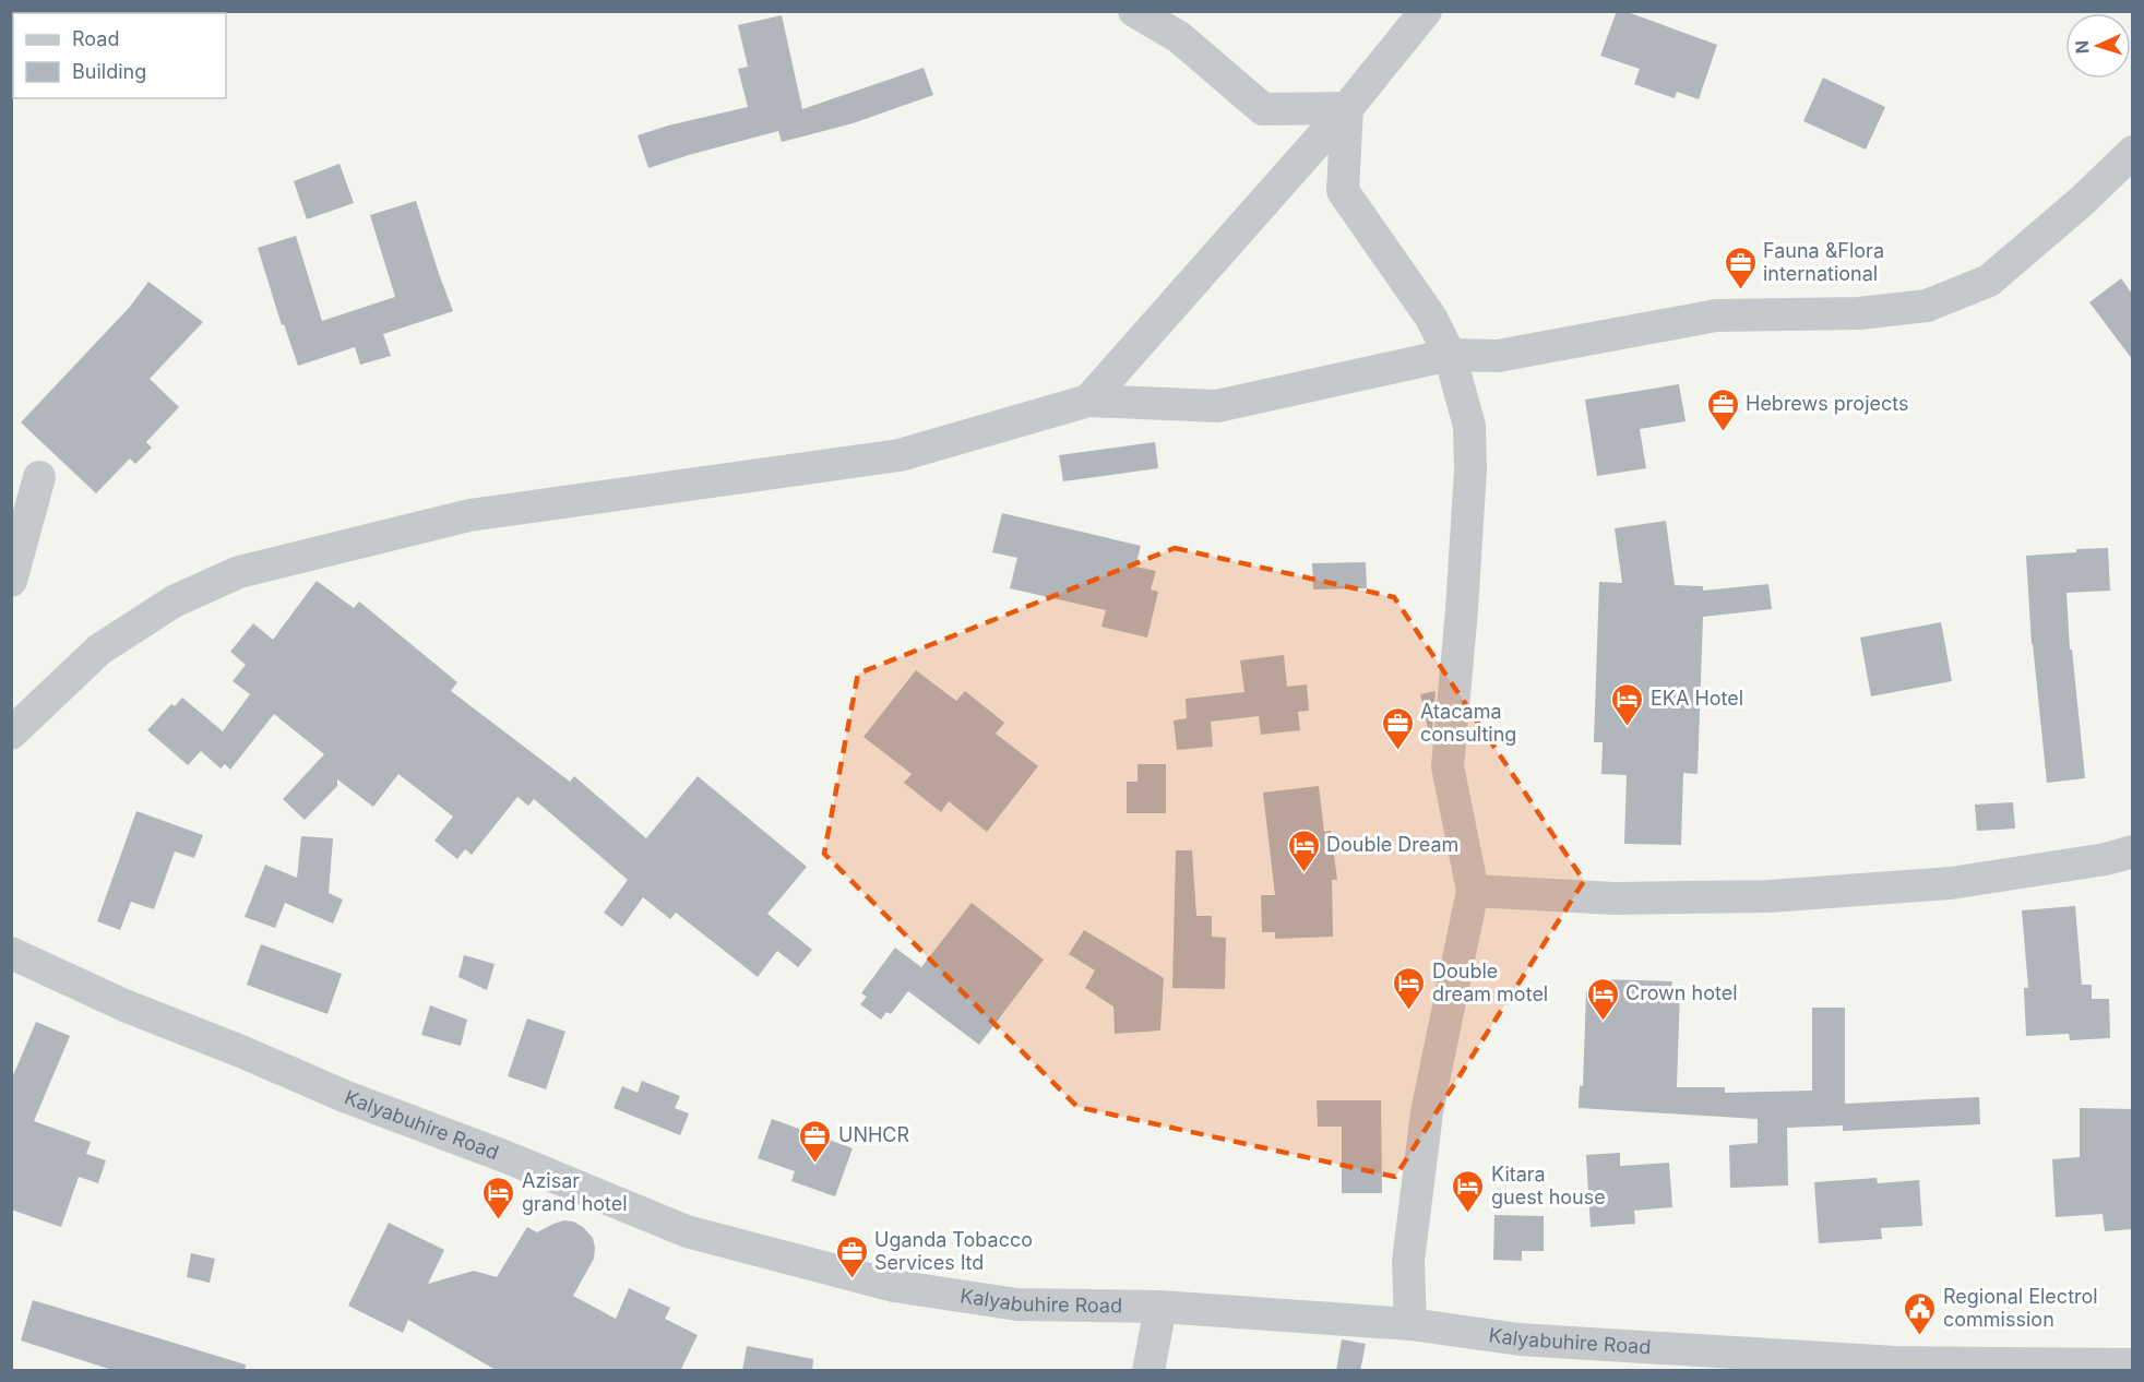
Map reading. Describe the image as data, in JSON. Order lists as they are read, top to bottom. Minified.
{"streets":{"street":["Kalyabuhire Road"]},"places":{"office":["Fauna &Flora international","Hebrews projects","Atacama consulting","UNHCR","Uganda Tobacco Services ltd"],"hotel":["EKA Hotel","Double Dream","Double dream motel","Crown hotel","Kitara guest house","Azisar grand hotel"],"public building":["Regional Electrol commission"]},"legend":["Road","Building"],"north":"left"}
